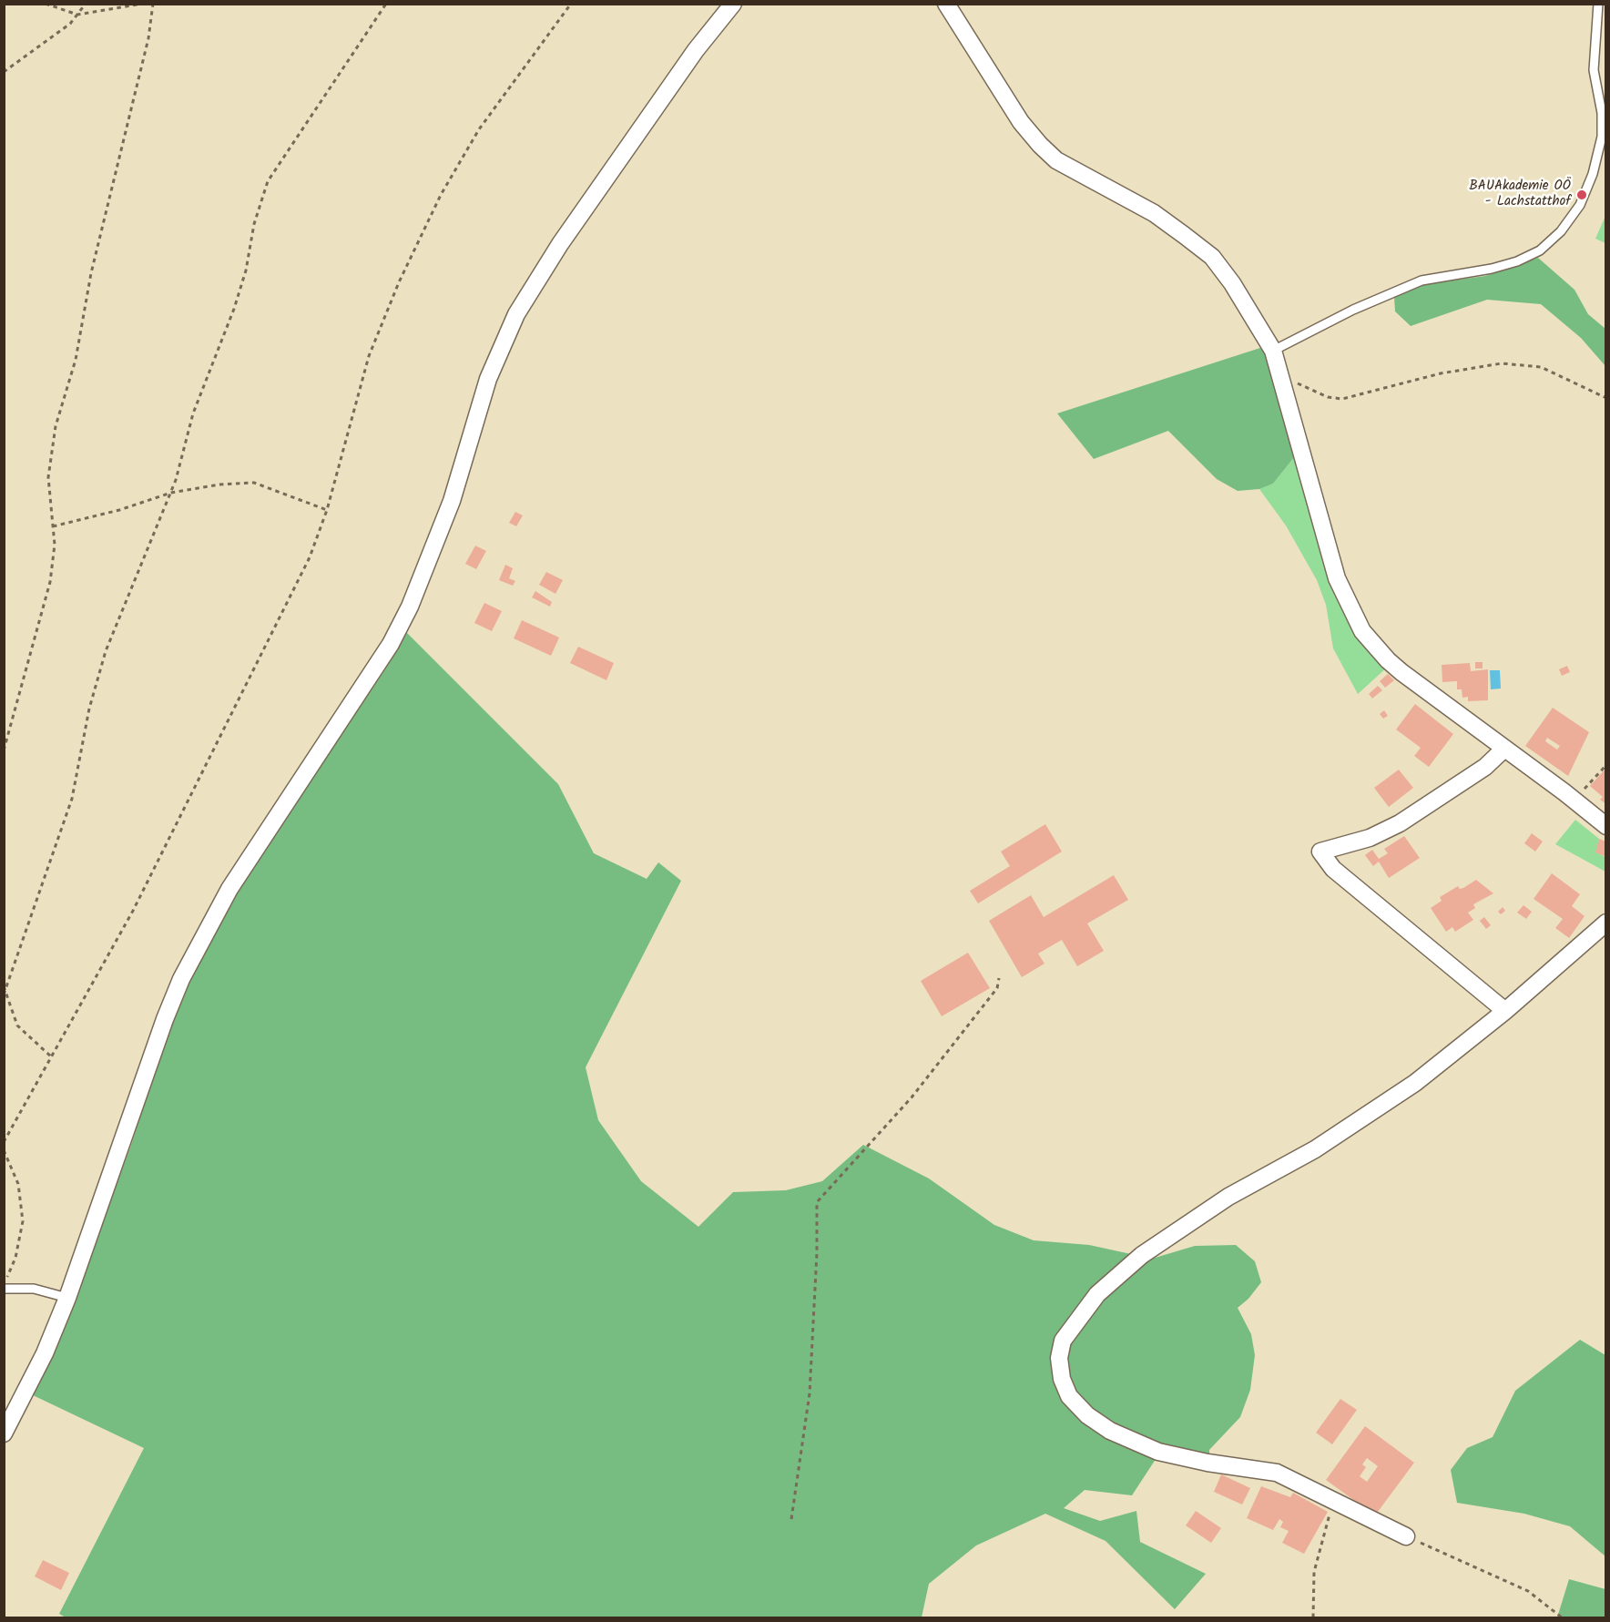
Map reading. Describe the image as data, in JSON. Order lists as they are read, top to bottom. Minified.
{"places":["BAUAkademie OÖ - Lachstatthof"]}
